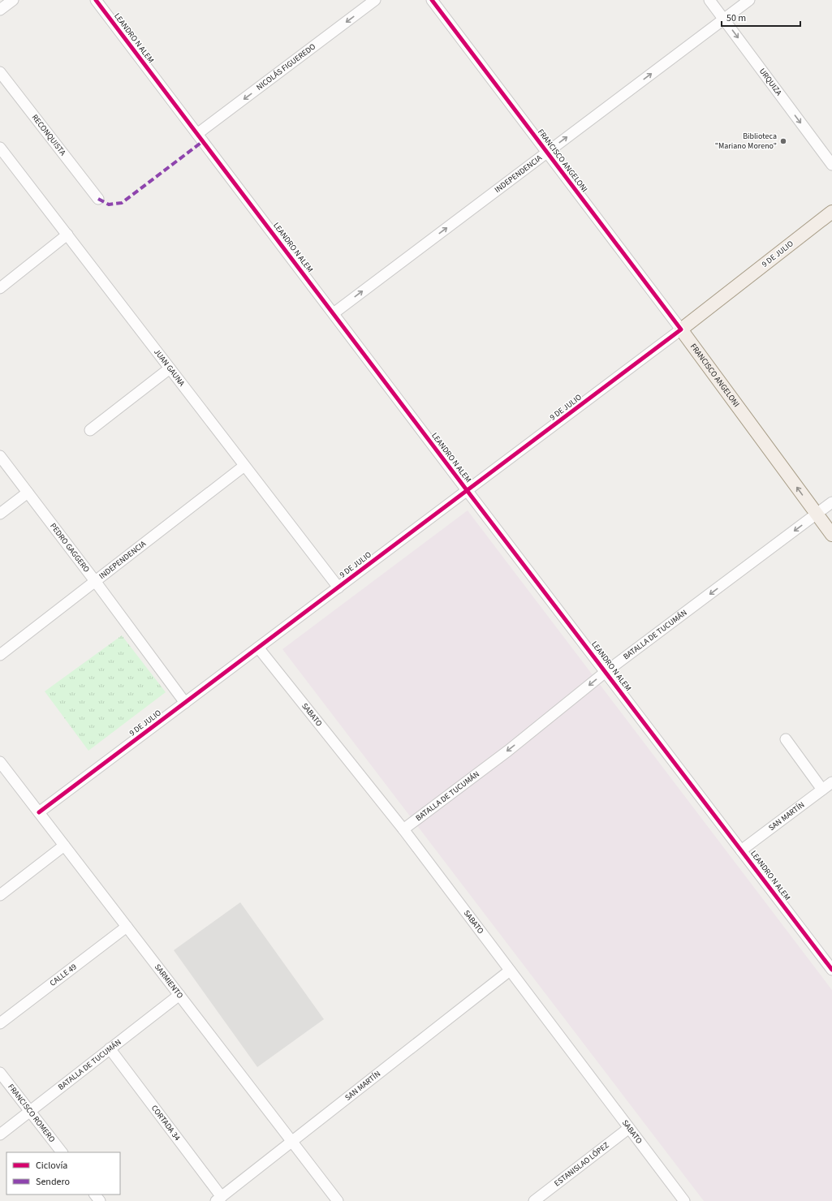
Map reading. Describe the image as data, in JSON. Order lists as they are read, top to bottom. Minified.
{"streets":{"main road":["FRANCISCO ANGELONI","9 DE JULIO"],"street":["LEANDRO N ALEM","NICOLÁS FIGUEREDO","URQUIZA","RECONQUISTA","INDEPENDENCIA","JUAN GAUNA","PEDRO GAGGERO","BATALLA DE TUCUMÁN","SABATO","SAN MARTÍN","CALLE 49","SARMIENTO","FRANCISCO ROMERO","CORTADA 34","ESTANISLAO LÓPEZ"]},"crossings":[["LEANDRO N ALEM","NICOLÁS FIGUEREDO"],["LEANDRO N ALEM","INDEPENDENCIA"],["LEANDRO N ALEM","9 DE JULIO"],["LEANDRO N ALEM","BATALLA DE TUCUMÁN"],["LEANDRO N ALEM","SAN MARTÍN"],["URQUIZA","INDEPENDENCIA"],["FRANCISCO ANGELONI","INDEPENDENCIA"],["FRANCISCO ANGELONI","9 DE JULIO"],["FRANCISCO ANGELONI","BATALLA DE TUCUMÁN"],["INDEPENDENCIA","JUAN GAUNA"],["INDEPENDENCIA","PEDRO GAGGERO"],["9 DE JULIO","JUAN GAUNA"],["9 DE JULIO","PEDRO GAGGERO"],["9 DE JULIO","SABATO"],["9 DE JULIO","SARMIENTO"],["BATALLA DE TUCUMÁN","SABATO"],["BATALLA DE TUCUMÁN","SARMIENTO"],["BATALLA DE TUCUMÁN","FRANCISCO ROMERO"],["BATALLA DE TUCUMÁN","CORTADA 34"],["SABATO","SAN MARTÍN"],["SABATO","ESTANISLAO LÓPEZ"],["SAN MARTÍN","SARMIENTO"],["SAN MARTÍN","CORTADA 34"],["CALLE 49","SARMIENTO"]],"one_way":["NICOLÁS FIGUEREDO","URQUIZA","INDEPENDENCIA","BATALLA DE TUCUMÁN"],"places":["Biblioteca \"Mariano Moreno\""],"legend":["Ciclovía","Sendero"],"scale_bar":"50 m"}
